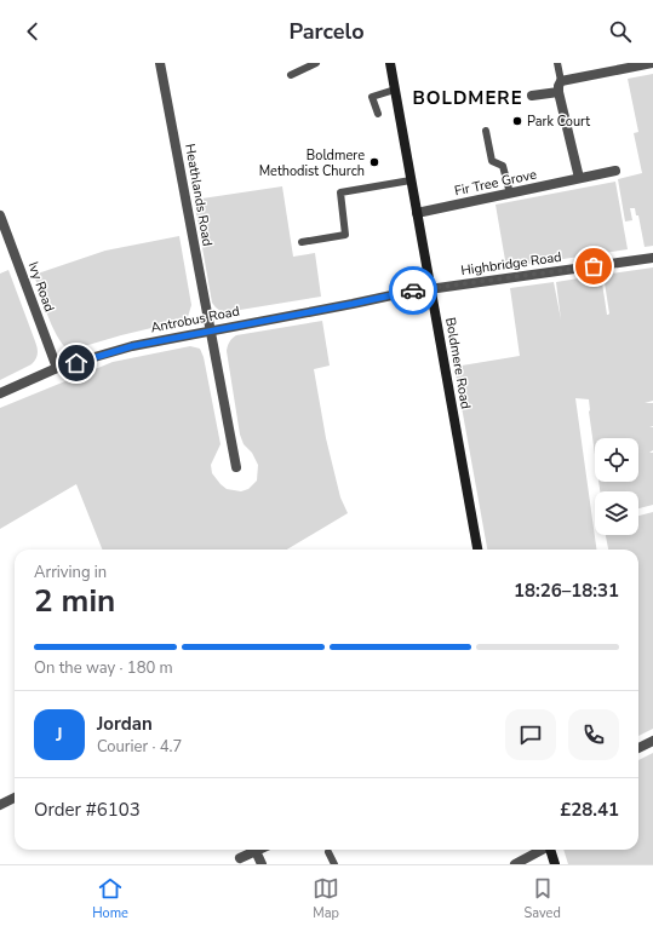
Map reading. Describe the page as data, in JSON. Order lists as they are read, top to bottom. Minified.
{"streets":{"main road":["Boldmere Road"],"street":["Fir Tree Grove","Heathlands Road","Highbridge Road","Ivy Road","Antrobus Road"]},"crossings":[["Fir Tree Grove","Boldmere Road"],["Heathlands Road","Antrobus Road"],["Highbridge Road","Antrobus Road"],["Highbridge Road","Boldmere Road"],["Ivy Road","Antrobus Road"],["Antrobus Road","Boldmere Road"]],"districts":["BOLDMERE"],"places":["Park Court","Boldmere Methodist Church"],"page":{"header":"Parcelo","heading":["2 min","Arriving in","18:26–18:31"],"panel":["Jordan","Courier · 4.7","Order #6103","£28.41"],"bar":"On the way · 180 m","round":"J","tabs":["Home","Map","Saved"]}}
